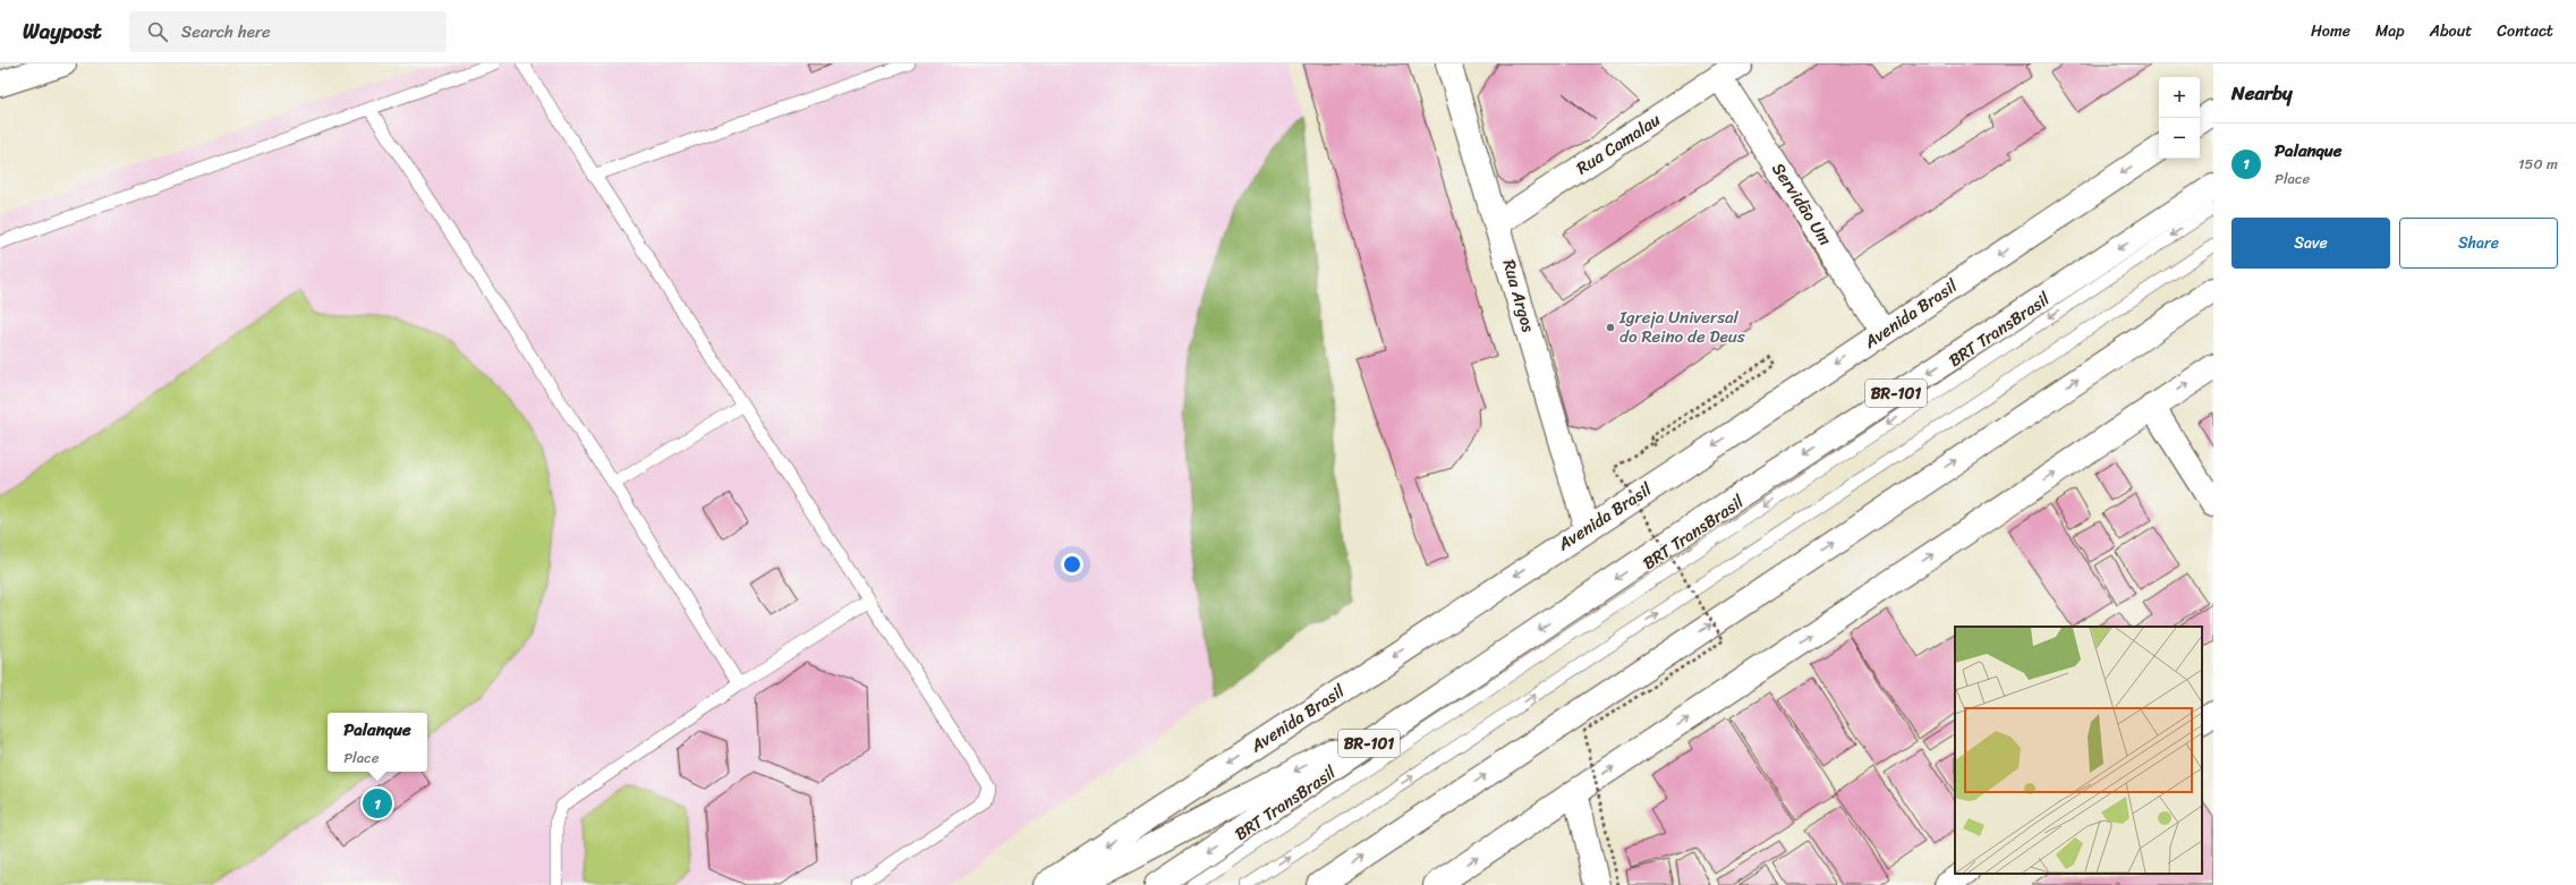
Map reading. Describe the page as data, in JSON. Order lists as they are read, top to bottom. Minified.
{"streets":{"main road":["Rua Camalau","Servidão Um","Rua Argos","Avenida Brasil","BR-101"],"lane":["BRT TransBrasil"]},"crossings":[["Rua Camalau","Servidão Um"],["Rua Camalau","Rua Argos"],["Servidão Um","Avenida Brasil"],["Rua Argos","Avenida Brasil"]],"places":["Igreja Universal do Reino de Deus"],"page":{"header":"Waypost","search":"Search here","nav":["Home","Map","About","Contact"],"heading":"Nearby","map_buttons":["+","−"],"list":[{"mark":"1","name":"Palanque","note":"Place","value":"150 m"}],"buttons":["Save","Share"],"popup":["Palanque","Place"],"pins":"1"}}
